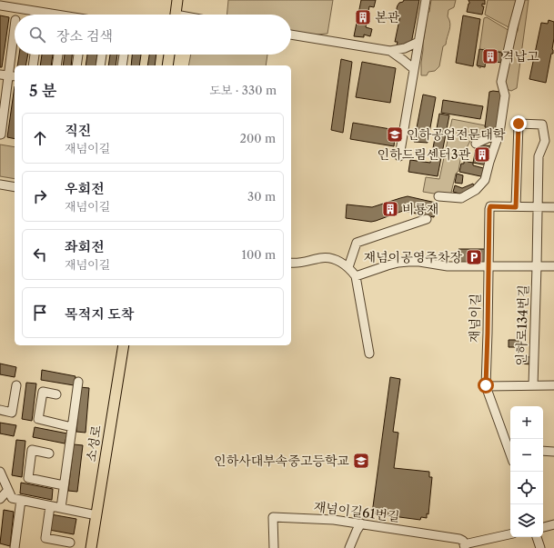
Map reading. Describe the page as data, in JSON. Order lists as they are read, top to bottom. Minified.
{"streets":{"main road":["소성로"],"street":["재넘이길","인하로134번길","재넘이길61번길"]},"crossings":[["재넘이길","인하로134번길"]],"places":{"building":["본관","격납고","인하드림센터3관","비룡재"],"school or university":["인하공업전문대학","인하사대부속중고등학교"],"parking":["재넘이공영주차장"]},"page":{"search":"장소 검색","heading":["5 분","도보 · 330 m"],"list":[["직진","재넘이길","200 m"],["우회전","재넘이길","30 m"],["좌회전","재넘이길","100 m"],"목적지 도착"],"map_buttons":["+","−"]}}
